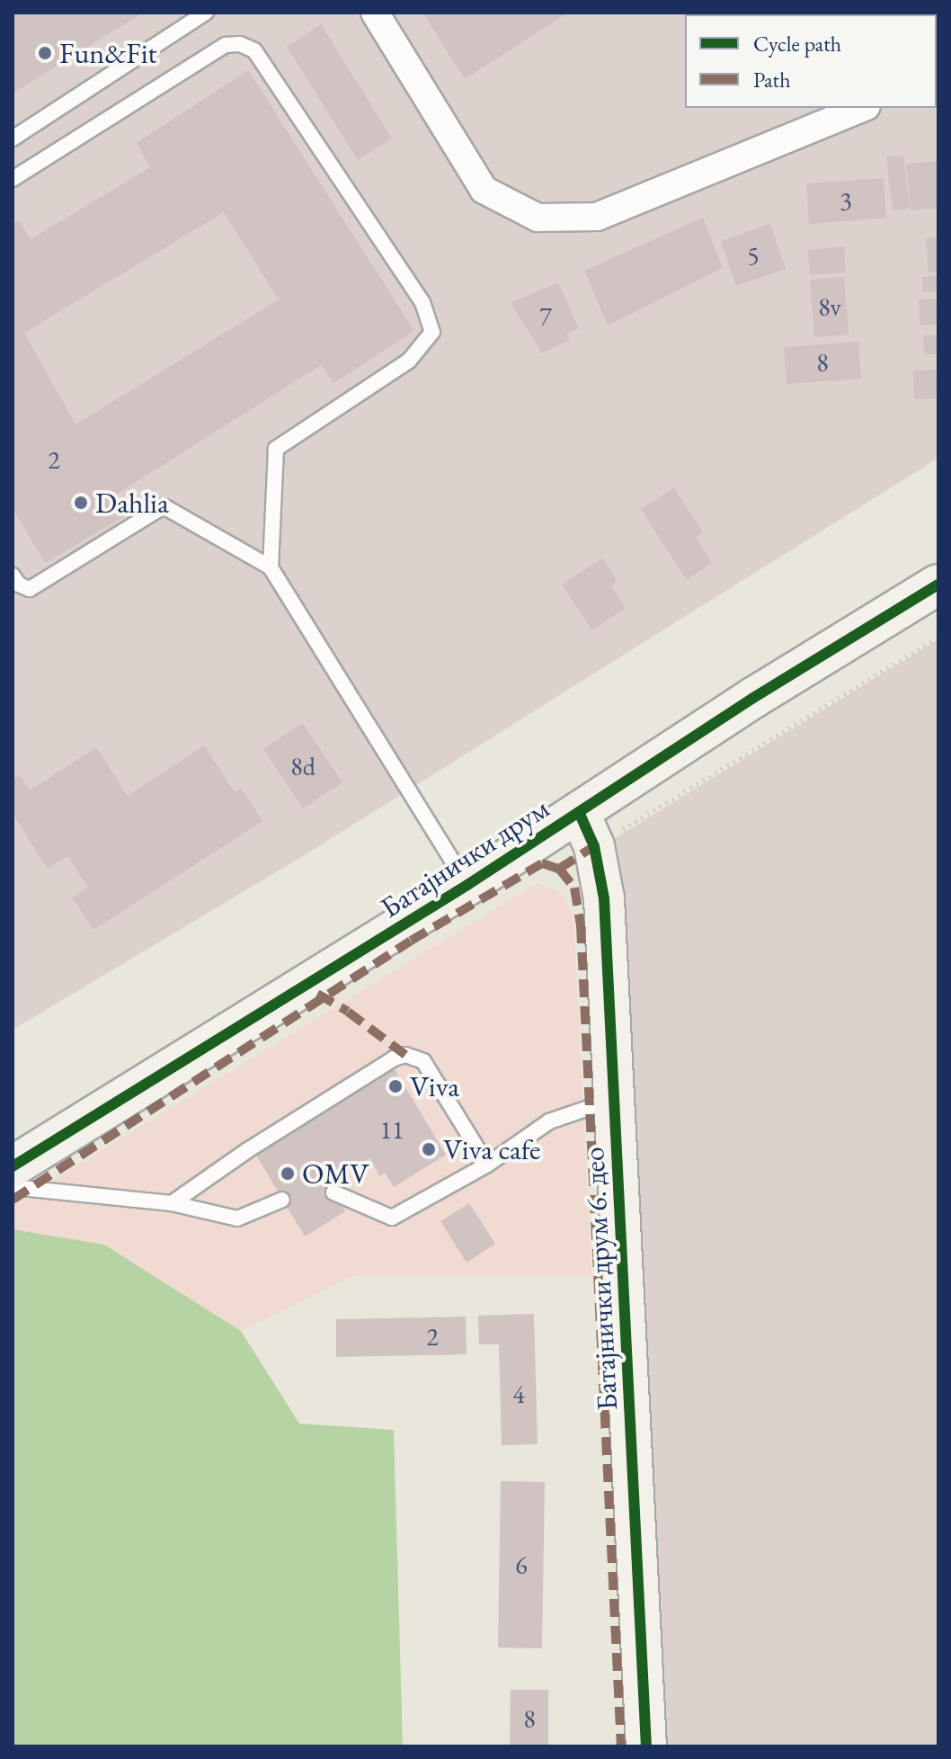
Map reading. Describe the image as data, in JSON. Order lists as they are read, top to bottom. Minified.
{"streets":{"main road":["Батајнички друм","Батајнички друм 6. део"]},"crossings":[["Батајнички друм","Батајнички друм 6. део"]],"places":["Fun&Fit","Dahlia","Viva","Viva cafe","OMV"],"house_numbers":["3","5","8v","7","8","2","8d","11","2","4","6","8"],"legend":["Cycle path","Path"]}
